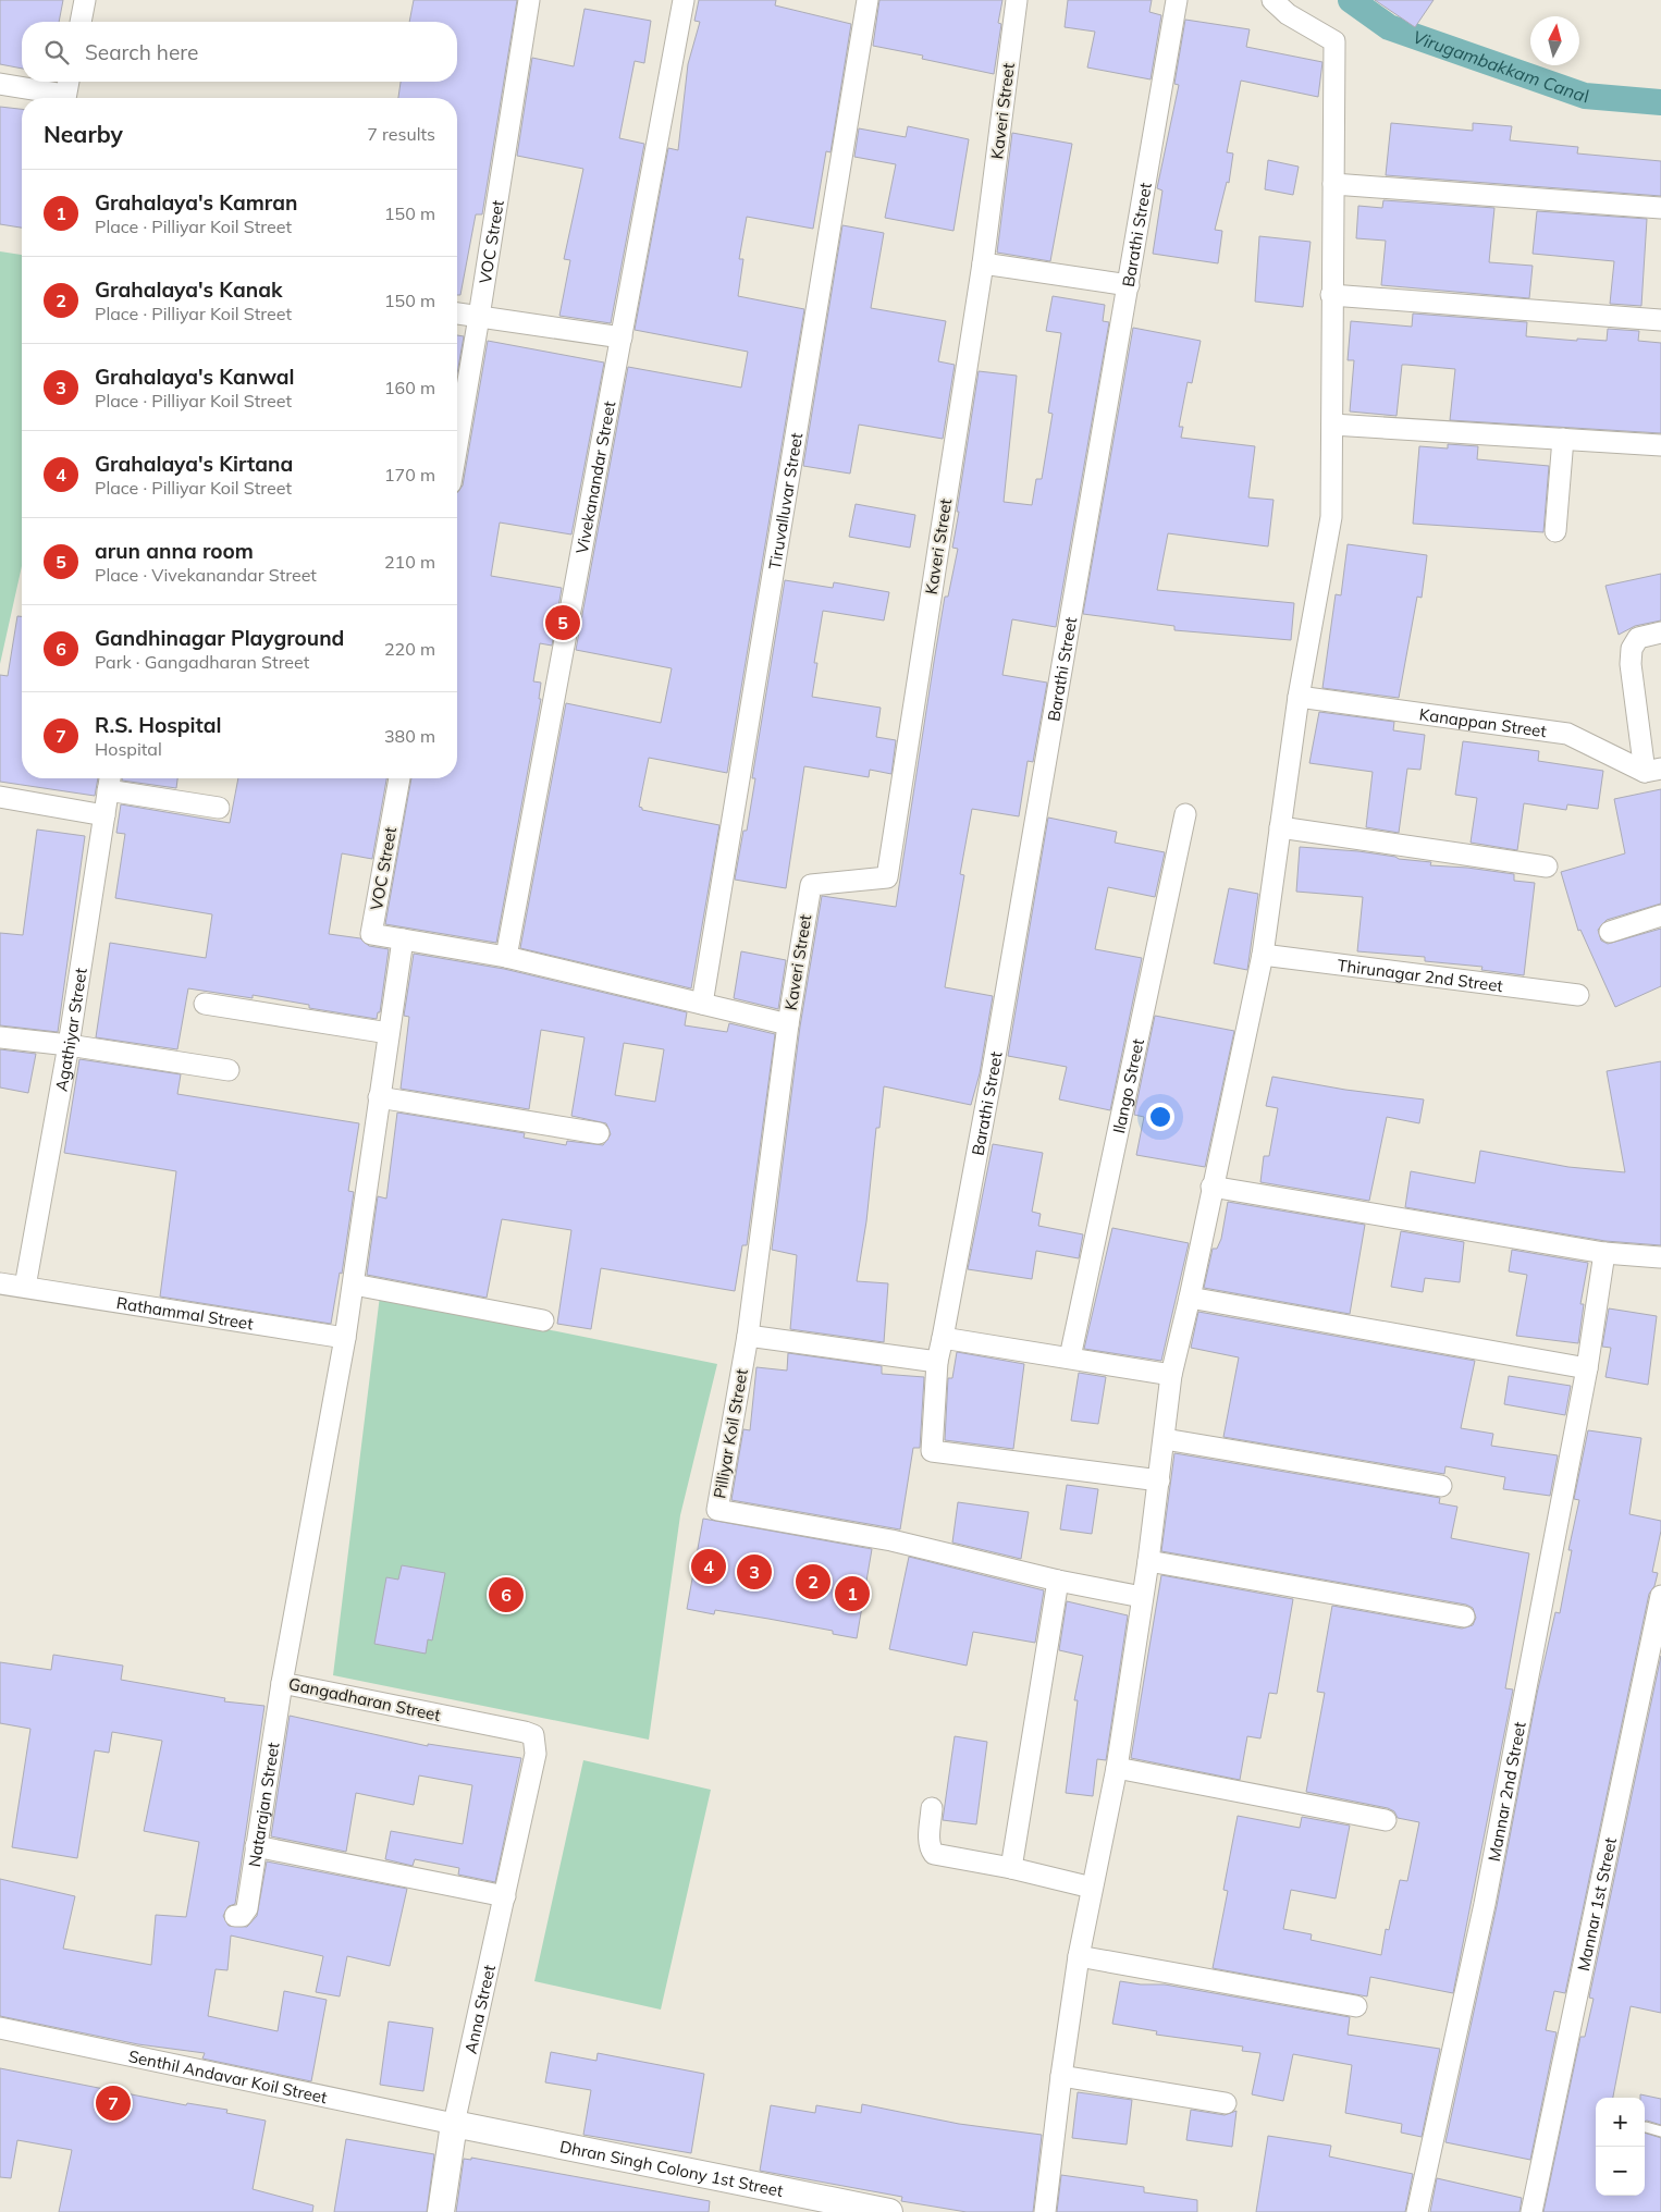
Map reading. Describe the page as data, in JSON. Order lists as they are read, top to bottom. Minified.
{"streets":{"street":["Kaveri Street","Barathi Street","VOC Street","Vivekanandar Street","Tiruvalluvar Street","Kanappan Street","Thirunagar 2nd Street","Agathiyar Street","Ilango Street","Rathammal Street","Pilliyar Koil Street","Gangadharan Street","Mannar 2nd Street","Natarajan Street","Mannar 1st Street","Anna Street","Senthil Andavar Koil Street","Dhran Singh Colony 1st Street"]},"crossings":[["Kaveri Street","Pilliyar Koil Street"],["VOC Street","Gangadharan Street"],["Agathiyar Street","Rathammal Street"],["Rathammal Street","Gangadharan Street"],["Gangadharan Street","Natarajan Street"],["Gangadharan Street","Anna Street"],["Anna Street","Senthil Andavar Koil Street"],["Anna Street","Dhran Singh Colony 1st Street"],["Senthil Andavar Koil Street","Dhran Singh Colony 1st Street"]],"water":["Virugambakkam Canal"],"north":"top","page":{"search":"Search here","heading":["Nearby","7 results"],"list":[{"mark":"1","name":"Grahalaya's Kamran","note":"Place · Pilliyar Koil Street","value":"150 m"},{"mark":"2","name":"Grahalaya's Kanak","note":"Place · Pilliyar Koil Street","value":"150 m"},{"mark":"3","name":"Grahalaya's Kanwal","note":"Place · Pilliyar Koil Street","value":"160 m"},{"mark":"4","name":"Grahalaya's Kirtana","note":"Place · Pilliyar Koil Street","value":"170 m"},{"mark":"5","name":"arun anna room","note":"Place · Vivekanandar Street","value":"210 m"},{"mark":"6","name":"Gandhinagar Playground","note":"Park · Gangadharan Street","value":"220 m"},{"mark":"7","name":"R.S. Hospital","note":"Hospital","value":"380 m"}],"pins":["5","4","3","2","1","6","7"],"map_buttons":["+","−"]}}
